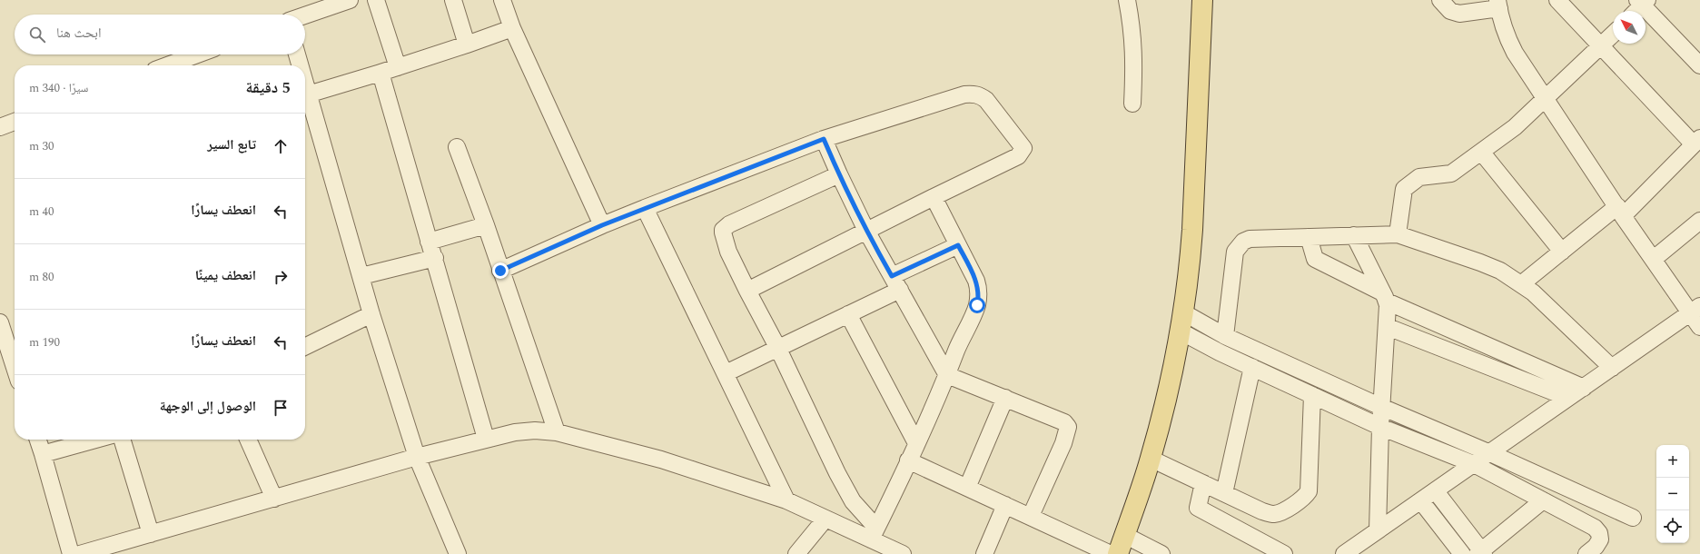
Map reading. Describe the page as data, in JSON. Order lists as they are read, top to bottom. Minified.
{"north":"top left","page":{"search":"ابحث هنا","heading":["5 دقيقة","سيرًا · 340 m"],"list":[["تابع السير","30 m"],["انعطف يسارًا","40 m"],["انعطف يمينًا","80 m"],["انعطف يسارًا","190 m"],"الوصول إلى الوجهة"],"map_buttons":["+","−"]}}
